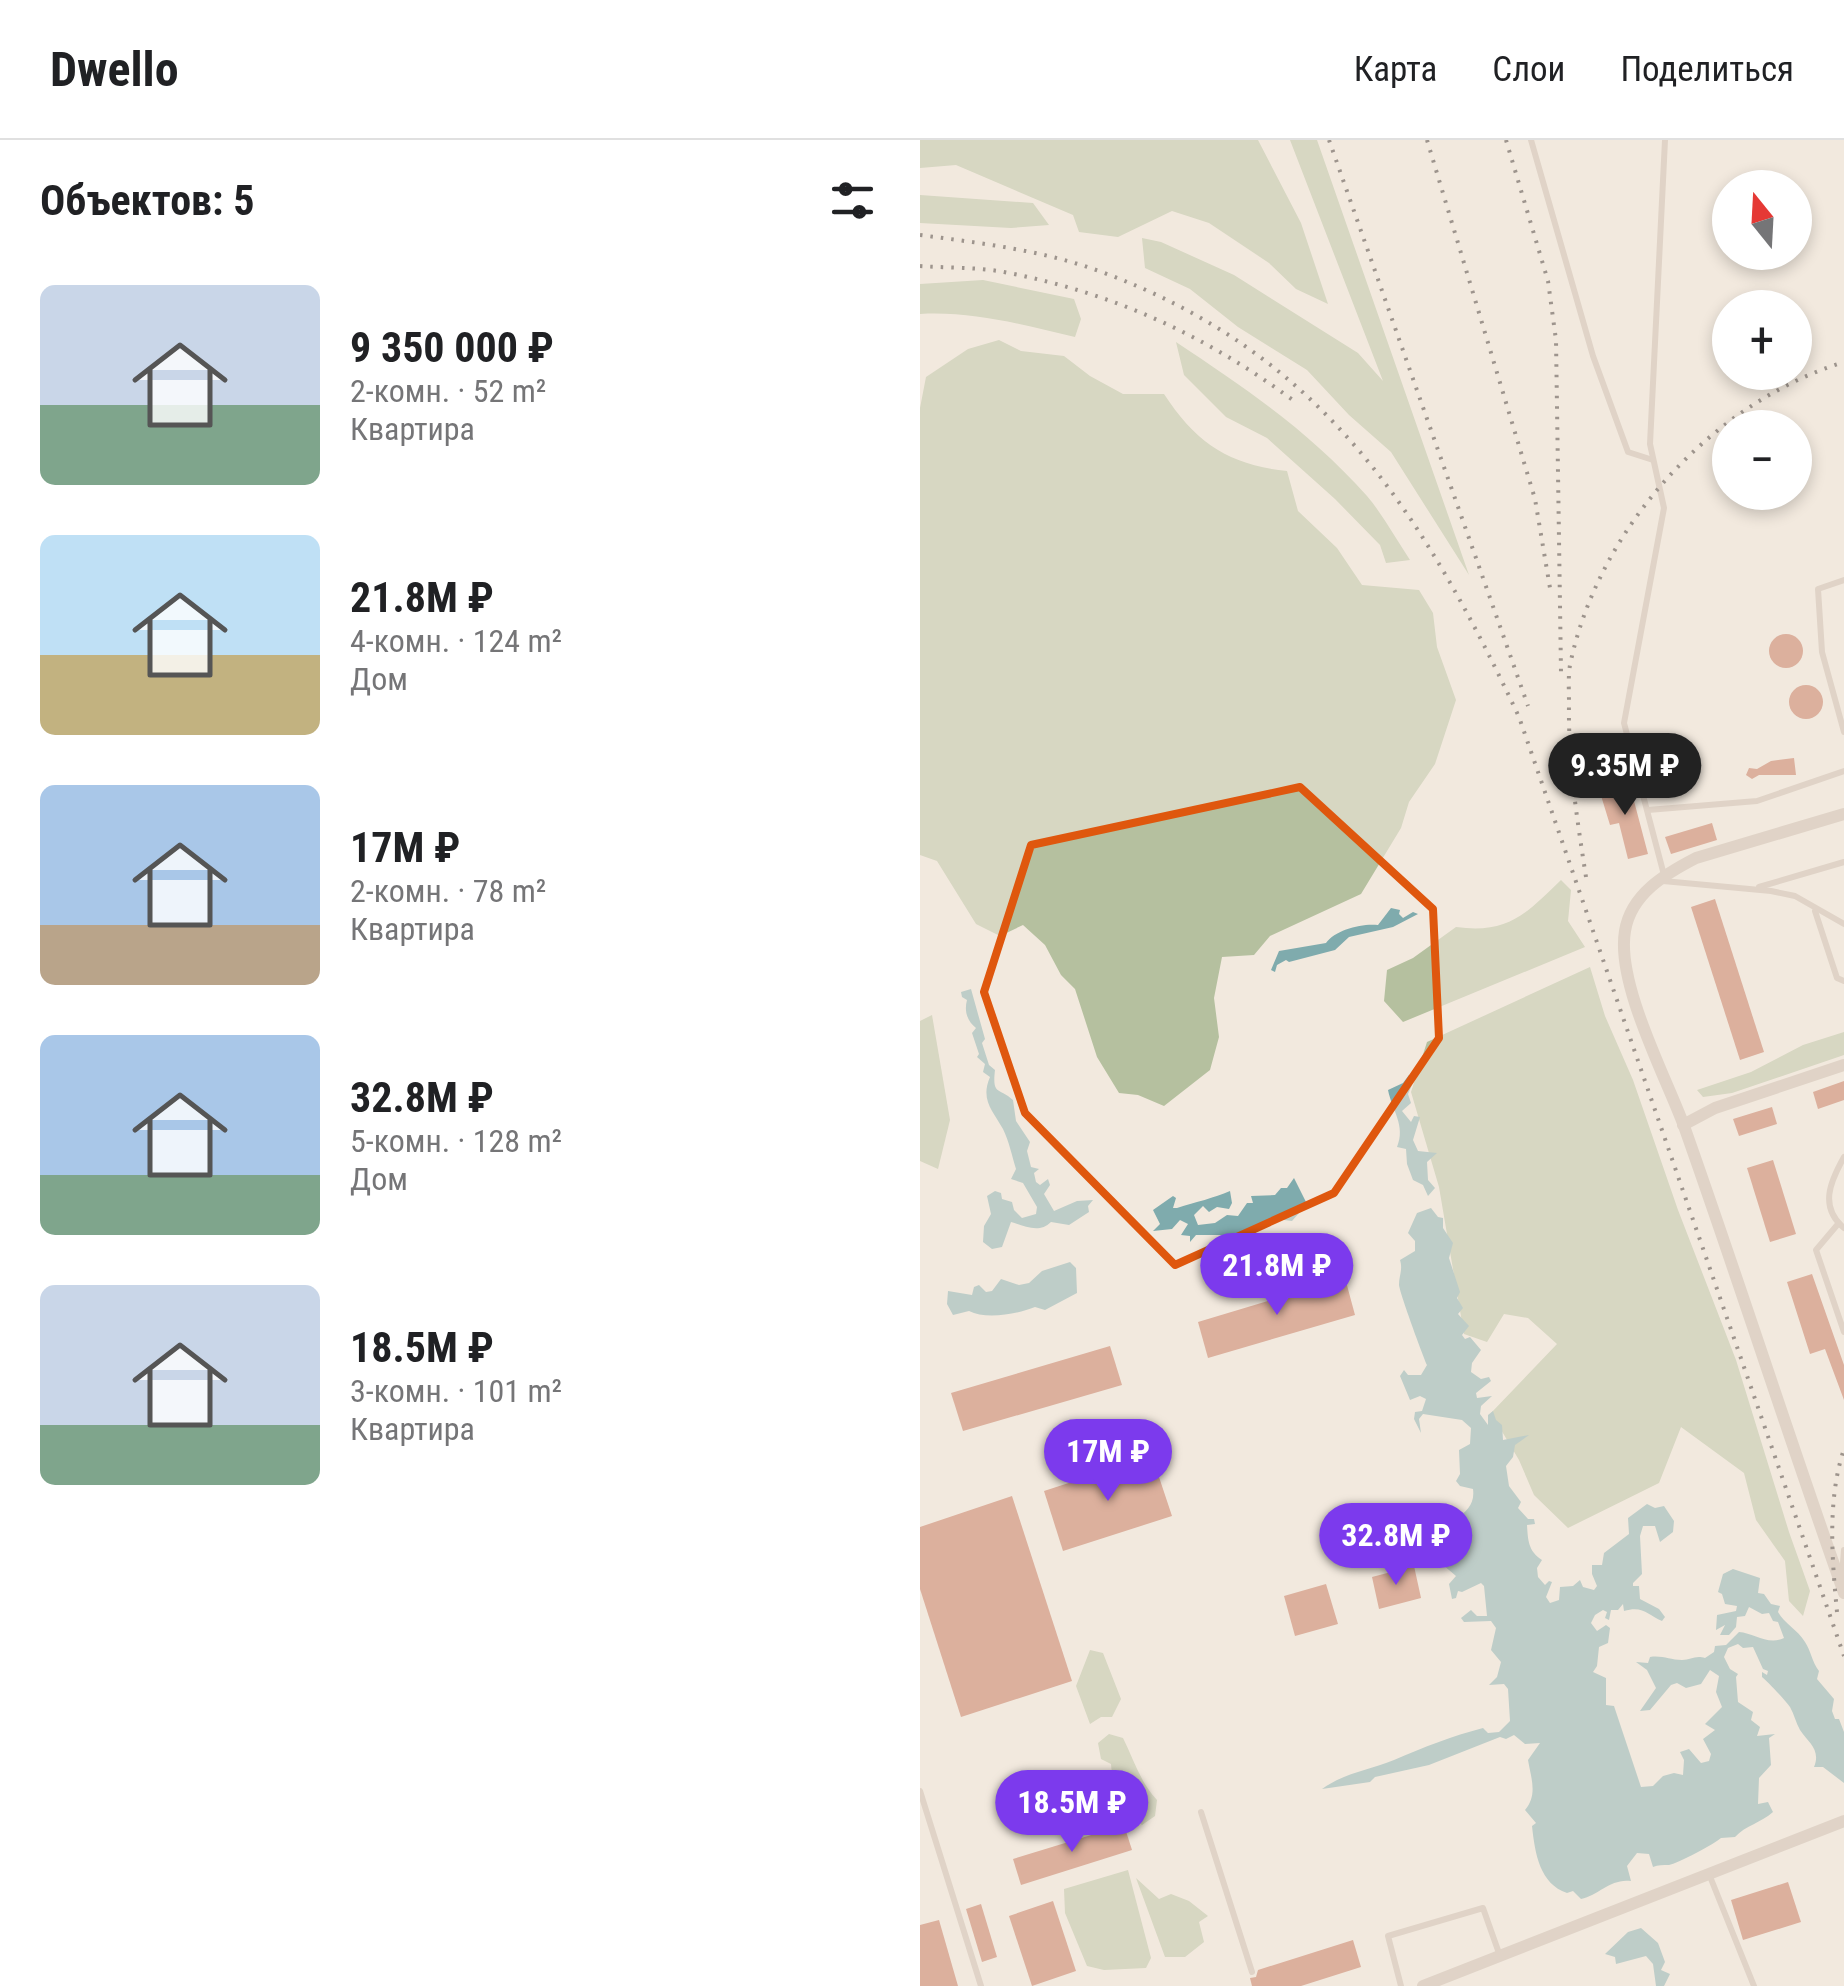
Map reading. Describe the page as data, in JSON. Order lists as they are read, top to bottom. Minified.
{"north":"top","page":{"header":"Dwello","nav":["Карта","Слои","Поделиться"],"heading":"Объектов: 5","map_buttons":["+","−"],"list":[{"name":"9 350 000 ₽","note":"2-комн. · 52 m² · Квартира"},{"name":"21.8M ₽","note":"4-комн. · 124 m² · Дом"},{"name":"17M ₽","note":"2-комн. · 78 m² · Квартира"},{"name":"32.8M ₽","note":"5-комн. · 128 m² · Дом"},{"name":"18.5M ₽","note":"3-комн. · 101 m² · Квартира"}],"price":["9.35M ₽","21.8M ₽","17M ₽","32.8M ₽","18.5M ₽"]}}
